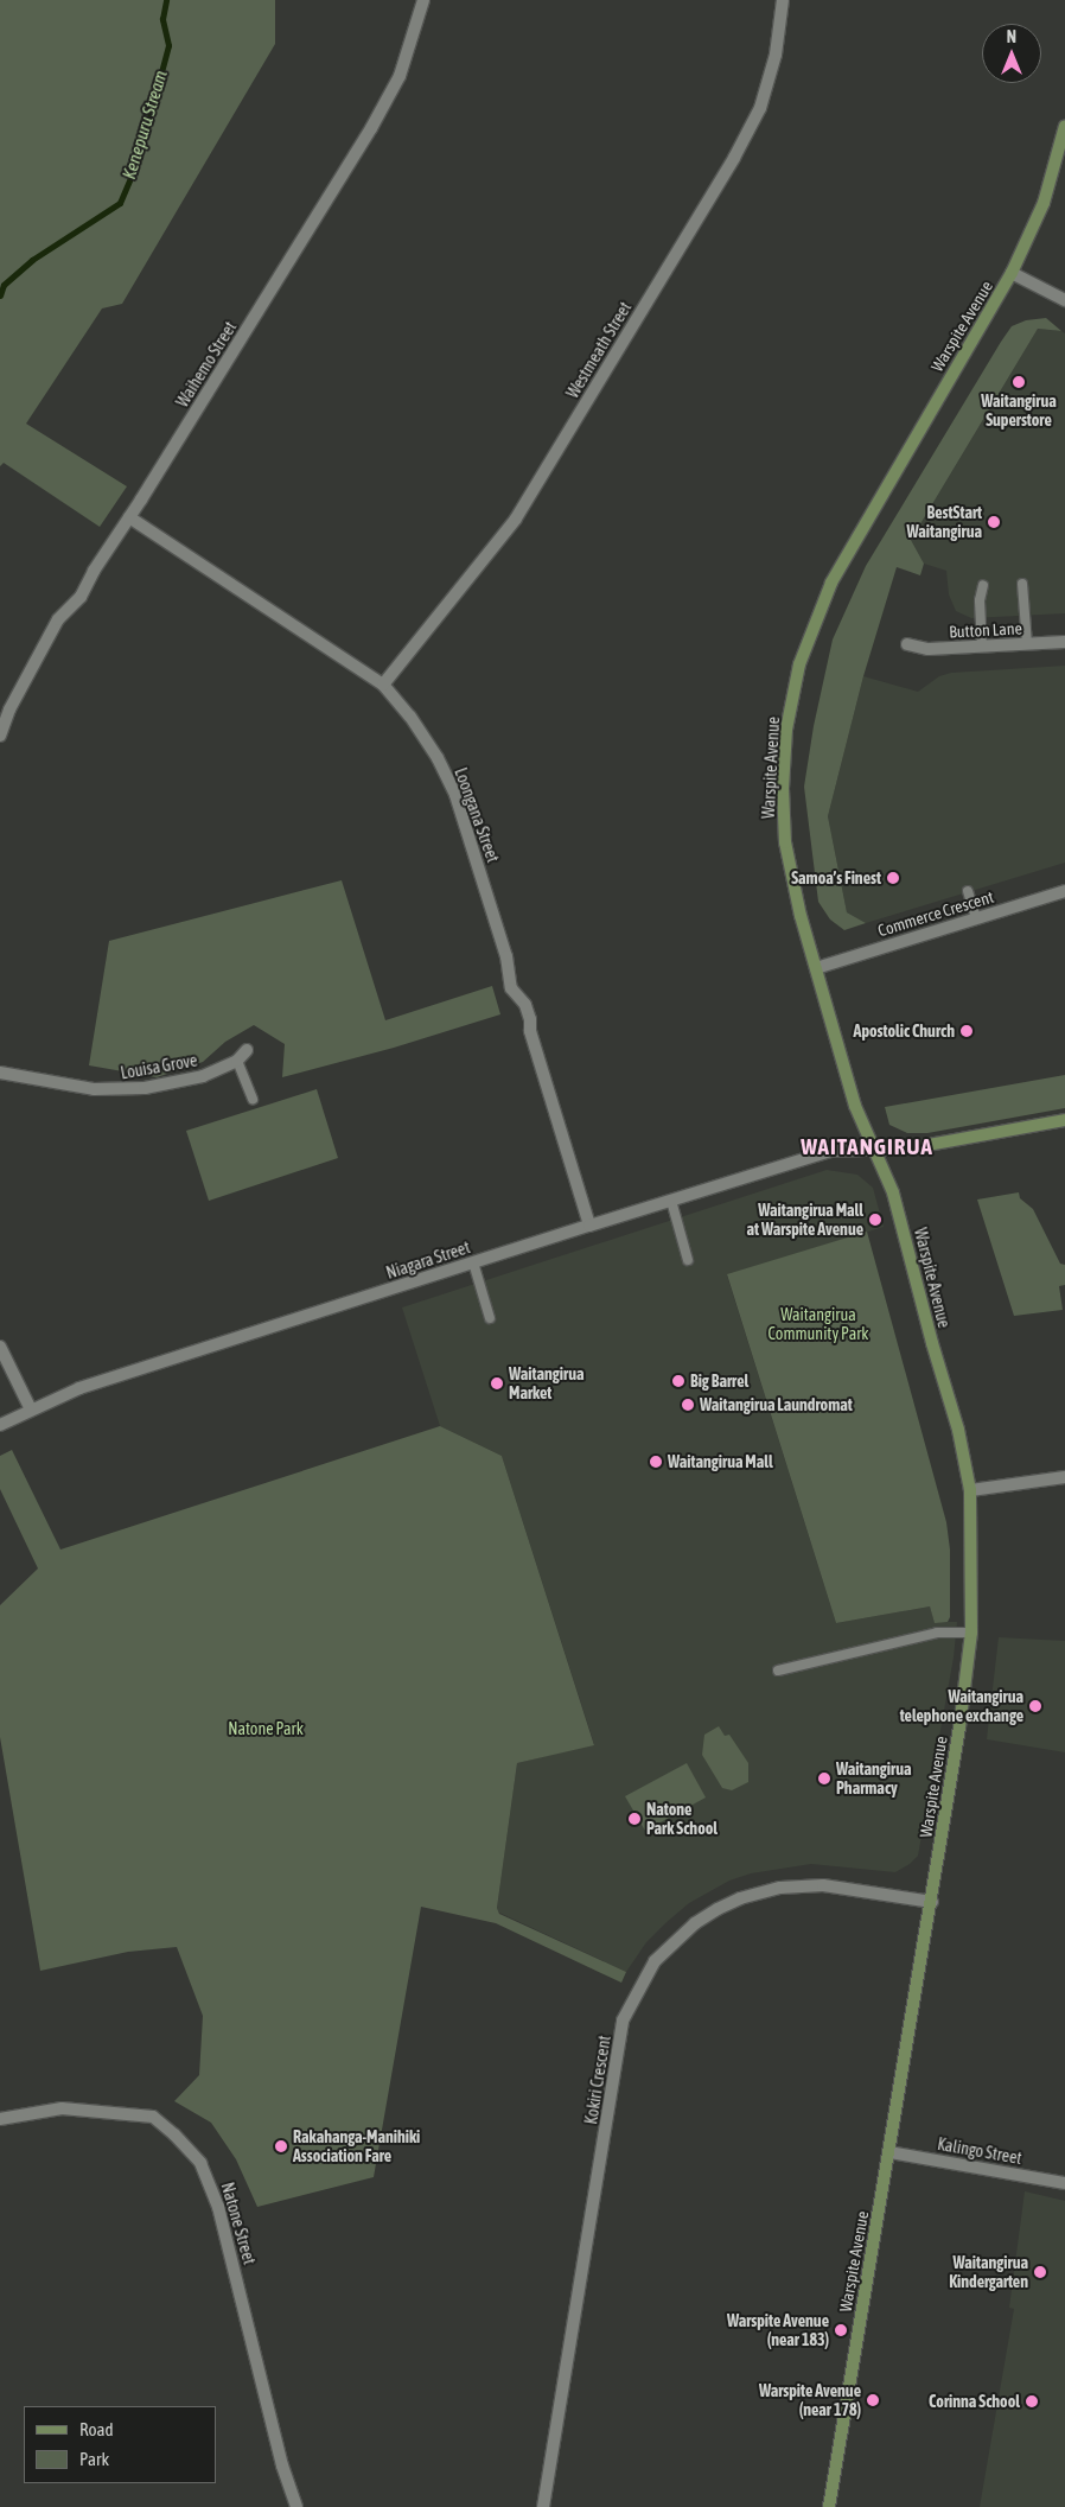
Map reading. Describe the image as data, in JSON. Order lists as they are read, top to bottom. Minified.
{"streets":{"main road":["Warspite Avenue"],"street":["Westmeath Street","Waihemo Street","Button Lane","Loongana Street","Commerce Crescent","Louisa Grove","Niagara Street","Kokiri Crescent","Kalingo Street","Natone Street"]},"crossings":[["Warspite Avenue","Commerce Crescent"],["Warspite Avenue","Niagara Street"],["Warspite Avenue","Kokiri Crescent"],["Warspite Avenue","Kalingo Street"],["Westmeath Street","Loongana Street"],["Waihemo Street","Loongana Street"],["Loongana Street","Niagara Street"]],"districts":["WAITANGIRUA"],"water":["Kenepuru Stream"],"parks":["Waitangirua Community Park","Natone Park"],"places":["Waitangirua Superstore","BestStart Waitangirua","Samoa’s Finest","Apostolic Church","Waitangirua Mall at Warspite Avenue","Big Barrel","Waitangirua Market","Waitangirua Laundromat","Waitangirua Mall","Waitangirua telephone exchange","Waitangirua Pharmacy","Natone Park School","Rakahanga-Manihiki Association Fare","Waitangirua Kindergarten","Warspite Avenue (near 183)","Warspite Avenue (near 178)","Corinna School"],"legend":["Road","Park"],"north":"top"}
